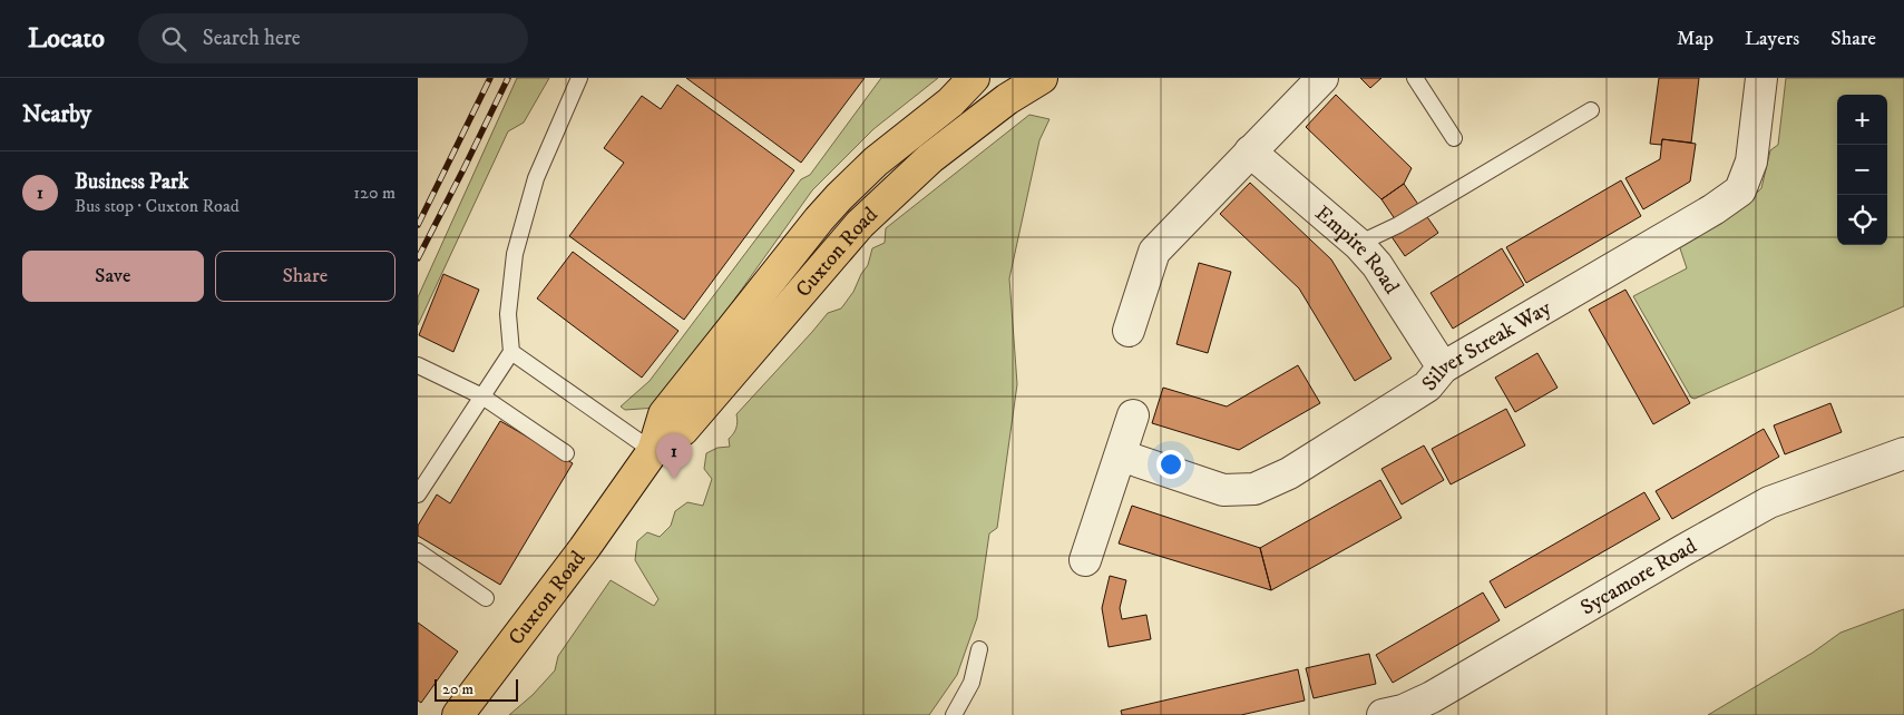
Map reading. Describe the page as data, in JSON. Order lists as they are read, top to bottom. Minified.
{"streets":{"main road":["Cuxton Road"],"street":["Empire Road","Silver Streak Way","Sycamore Road"]},"crossings":[["Empire Road","Silver Streak Way"]],"scale_bar":"20 m","page":{"header":"Locato","search":"Search here","nav":["Map","Layers","Share"],"heading":"Nearby","map_buttons":["+","−"],"list":[{"mark":"1","name":"Business Park","note":"Bus stop · Cuxton Road","value":"120 m"}],"buttons":["Save","Share"],"pins":"1","scale":"20 m"}}
